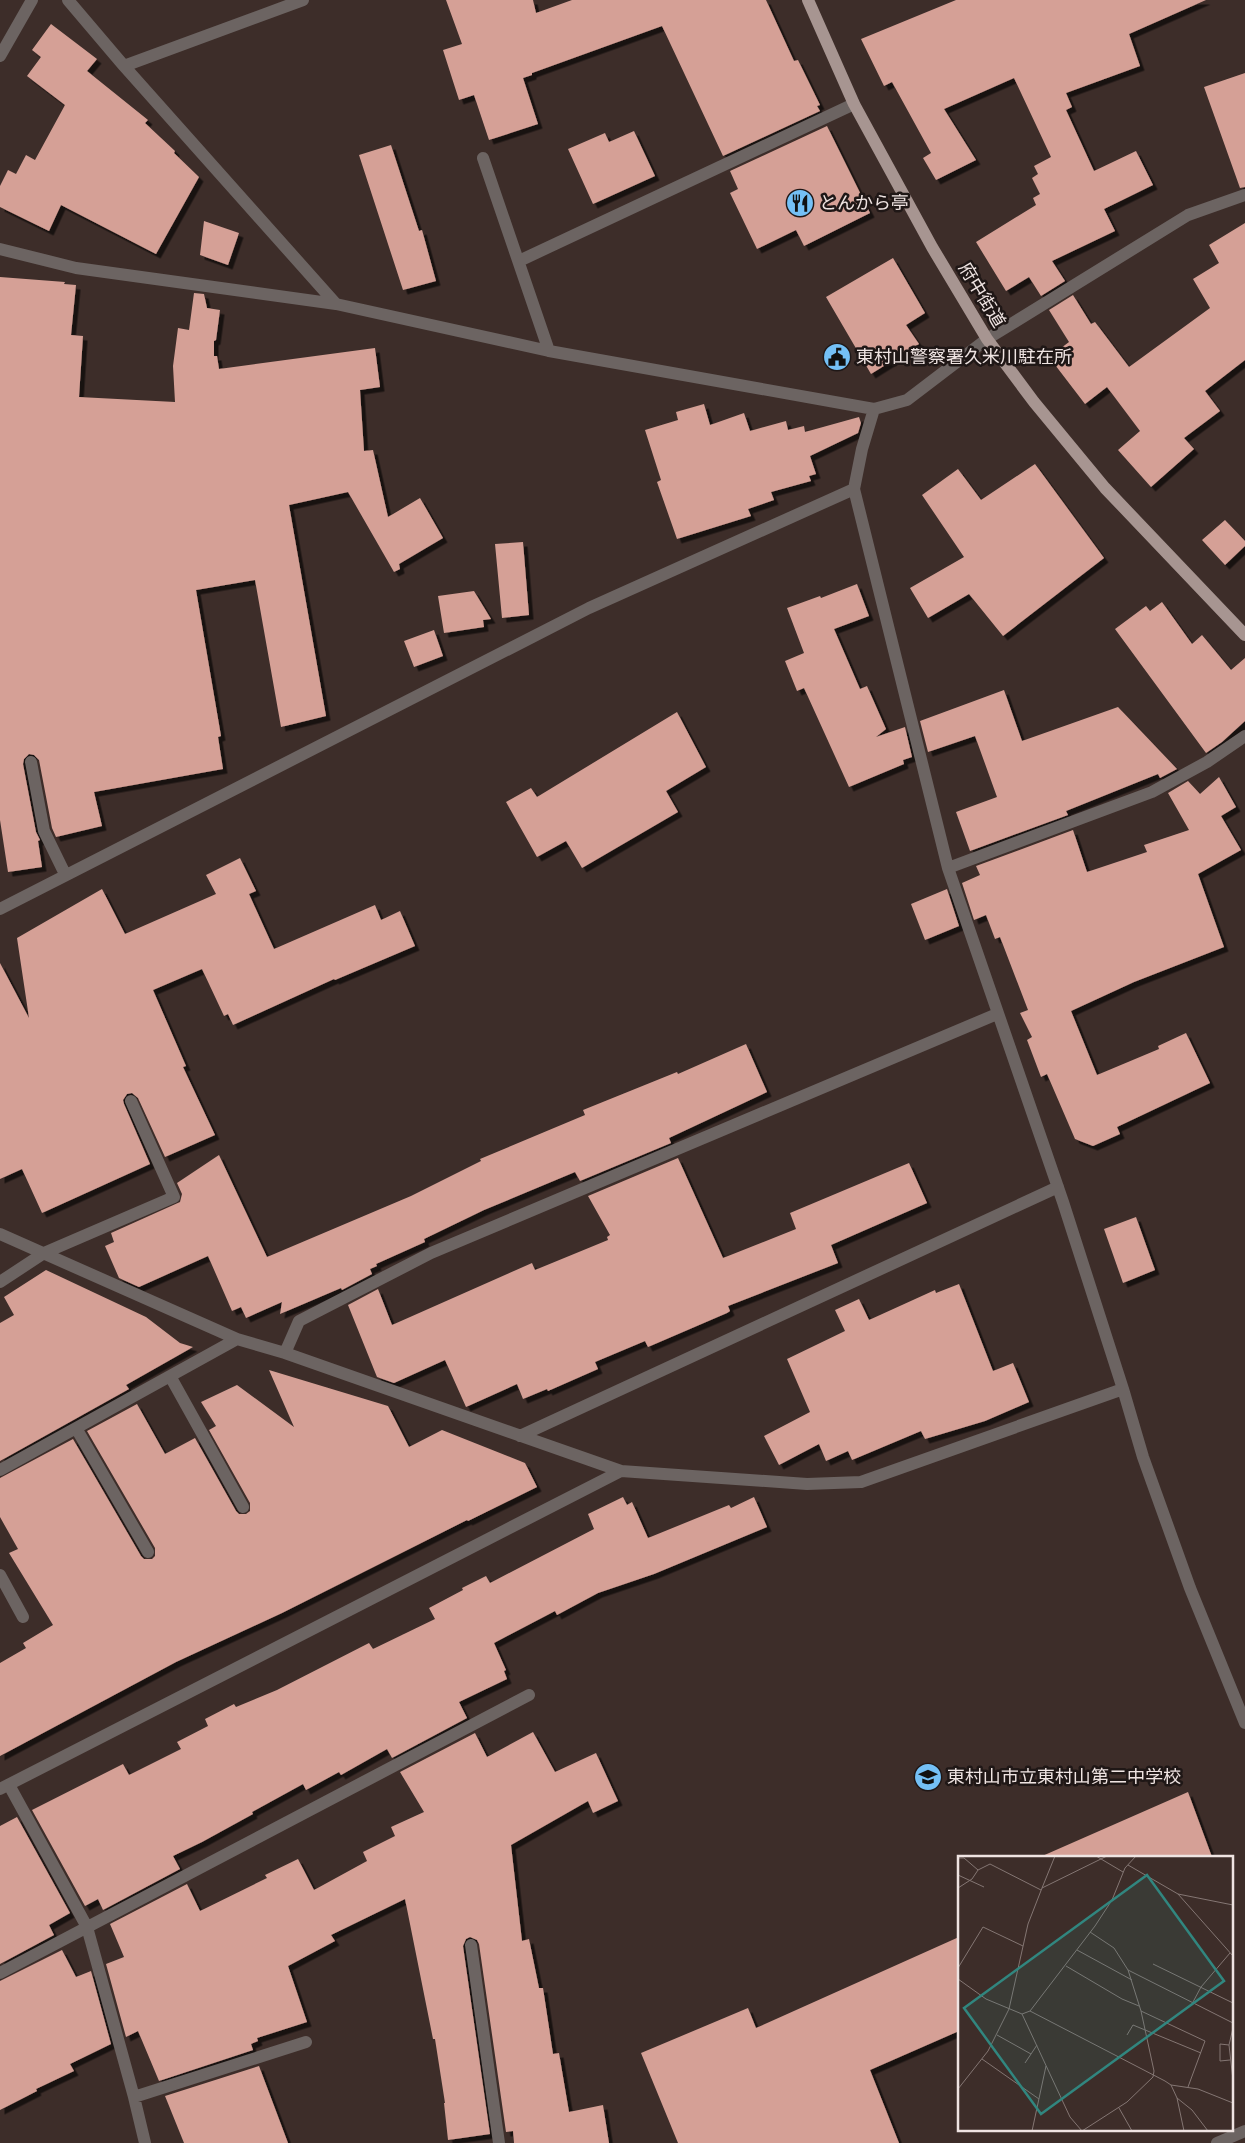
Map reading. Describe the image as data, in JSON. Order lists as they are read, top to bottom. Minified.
{"streets":{"main road":["府中街道"]},"places":{"restaurant":["とんから亭"],"public building":["東村山警察署久米川駐在所"],"school or university":["東村山市立東村山第二中学校"]}}
